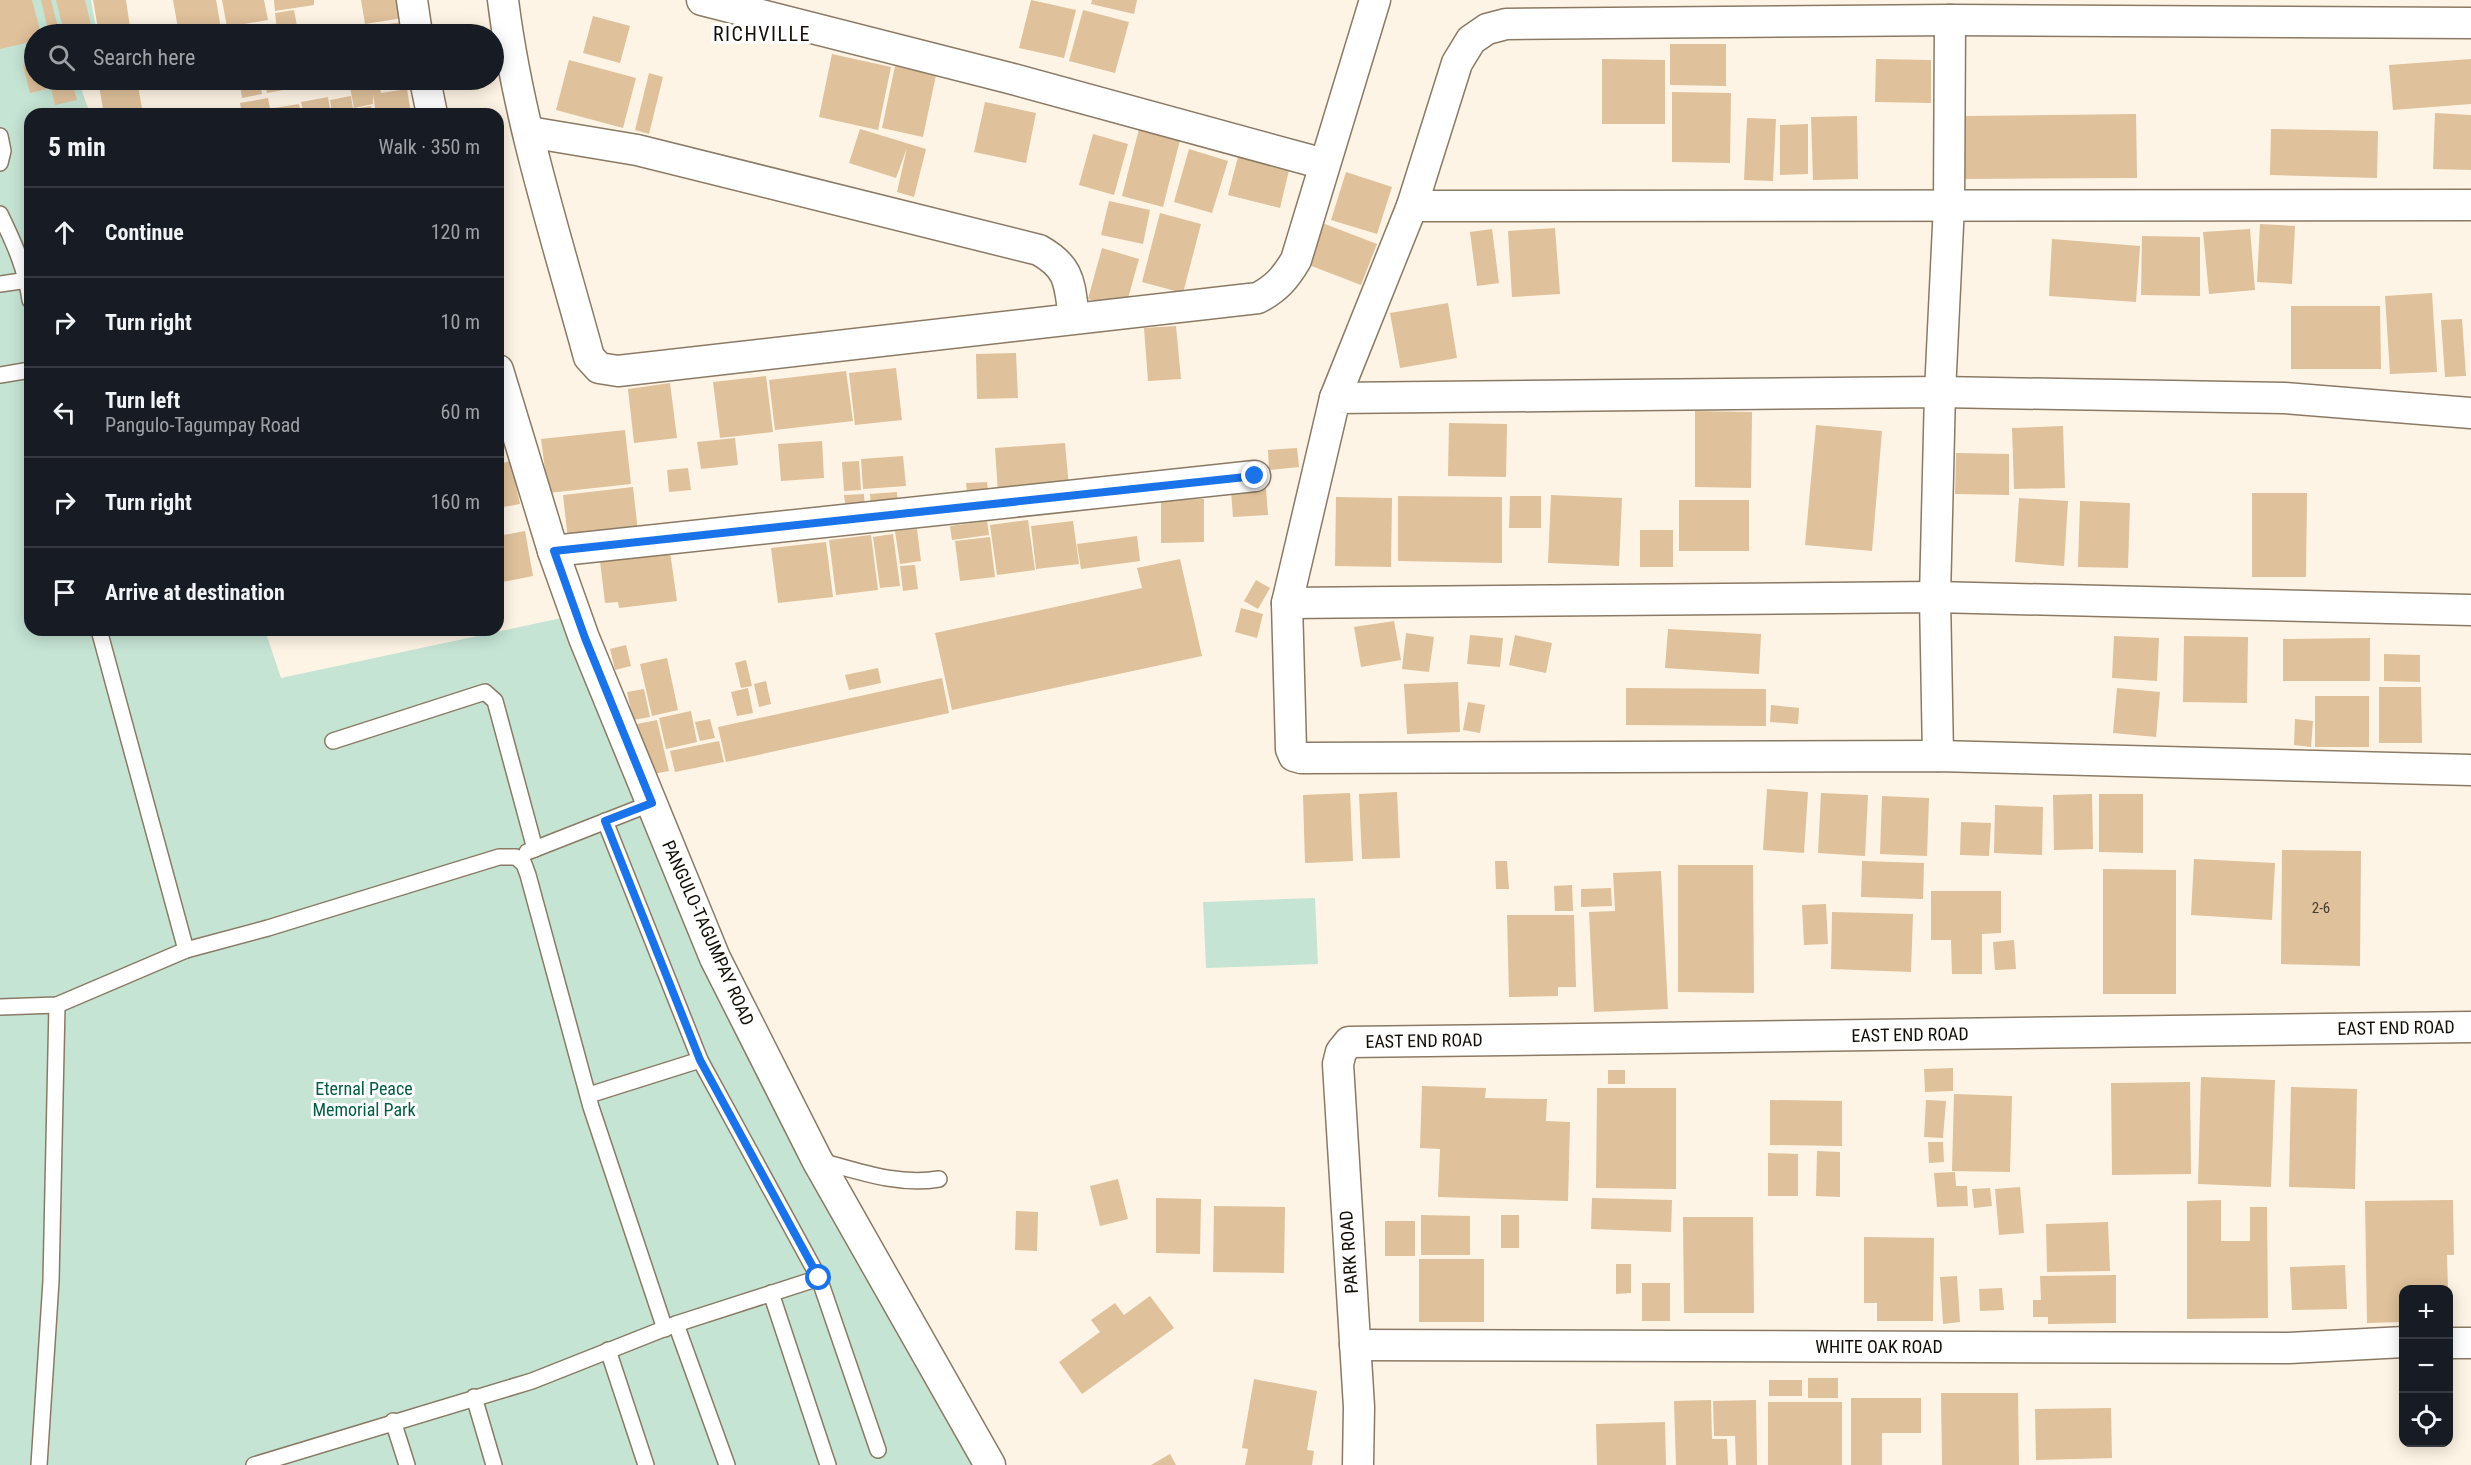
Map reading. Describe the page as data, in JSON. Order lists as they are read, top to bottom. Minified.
{"streets":{"street":["PANGULO-TAGUMPAY ROAD","EAST END ROAD","PARK ROAD","WHITE OAK ROAD"]},"crossings":[["EAST END ROAD","PARK ROAD"],["PARK ROAD","WHITE OAK ROAD"]],"districts":["RICHVILLE"],"parks":["Eternal Peace Memorial Park"],"house_numbers":["2-6"],"page":{"search":"Search here","heading":["5 min","Walk · 350 m"],"list":[["Continue","120 m"],["Turn right","10 m"],["Turn left","Pangulo-Tagumpay Road","60 m"],["Turn right","160 m"],"Arrive at destination"],"map_buttons":["+","−"]}}
